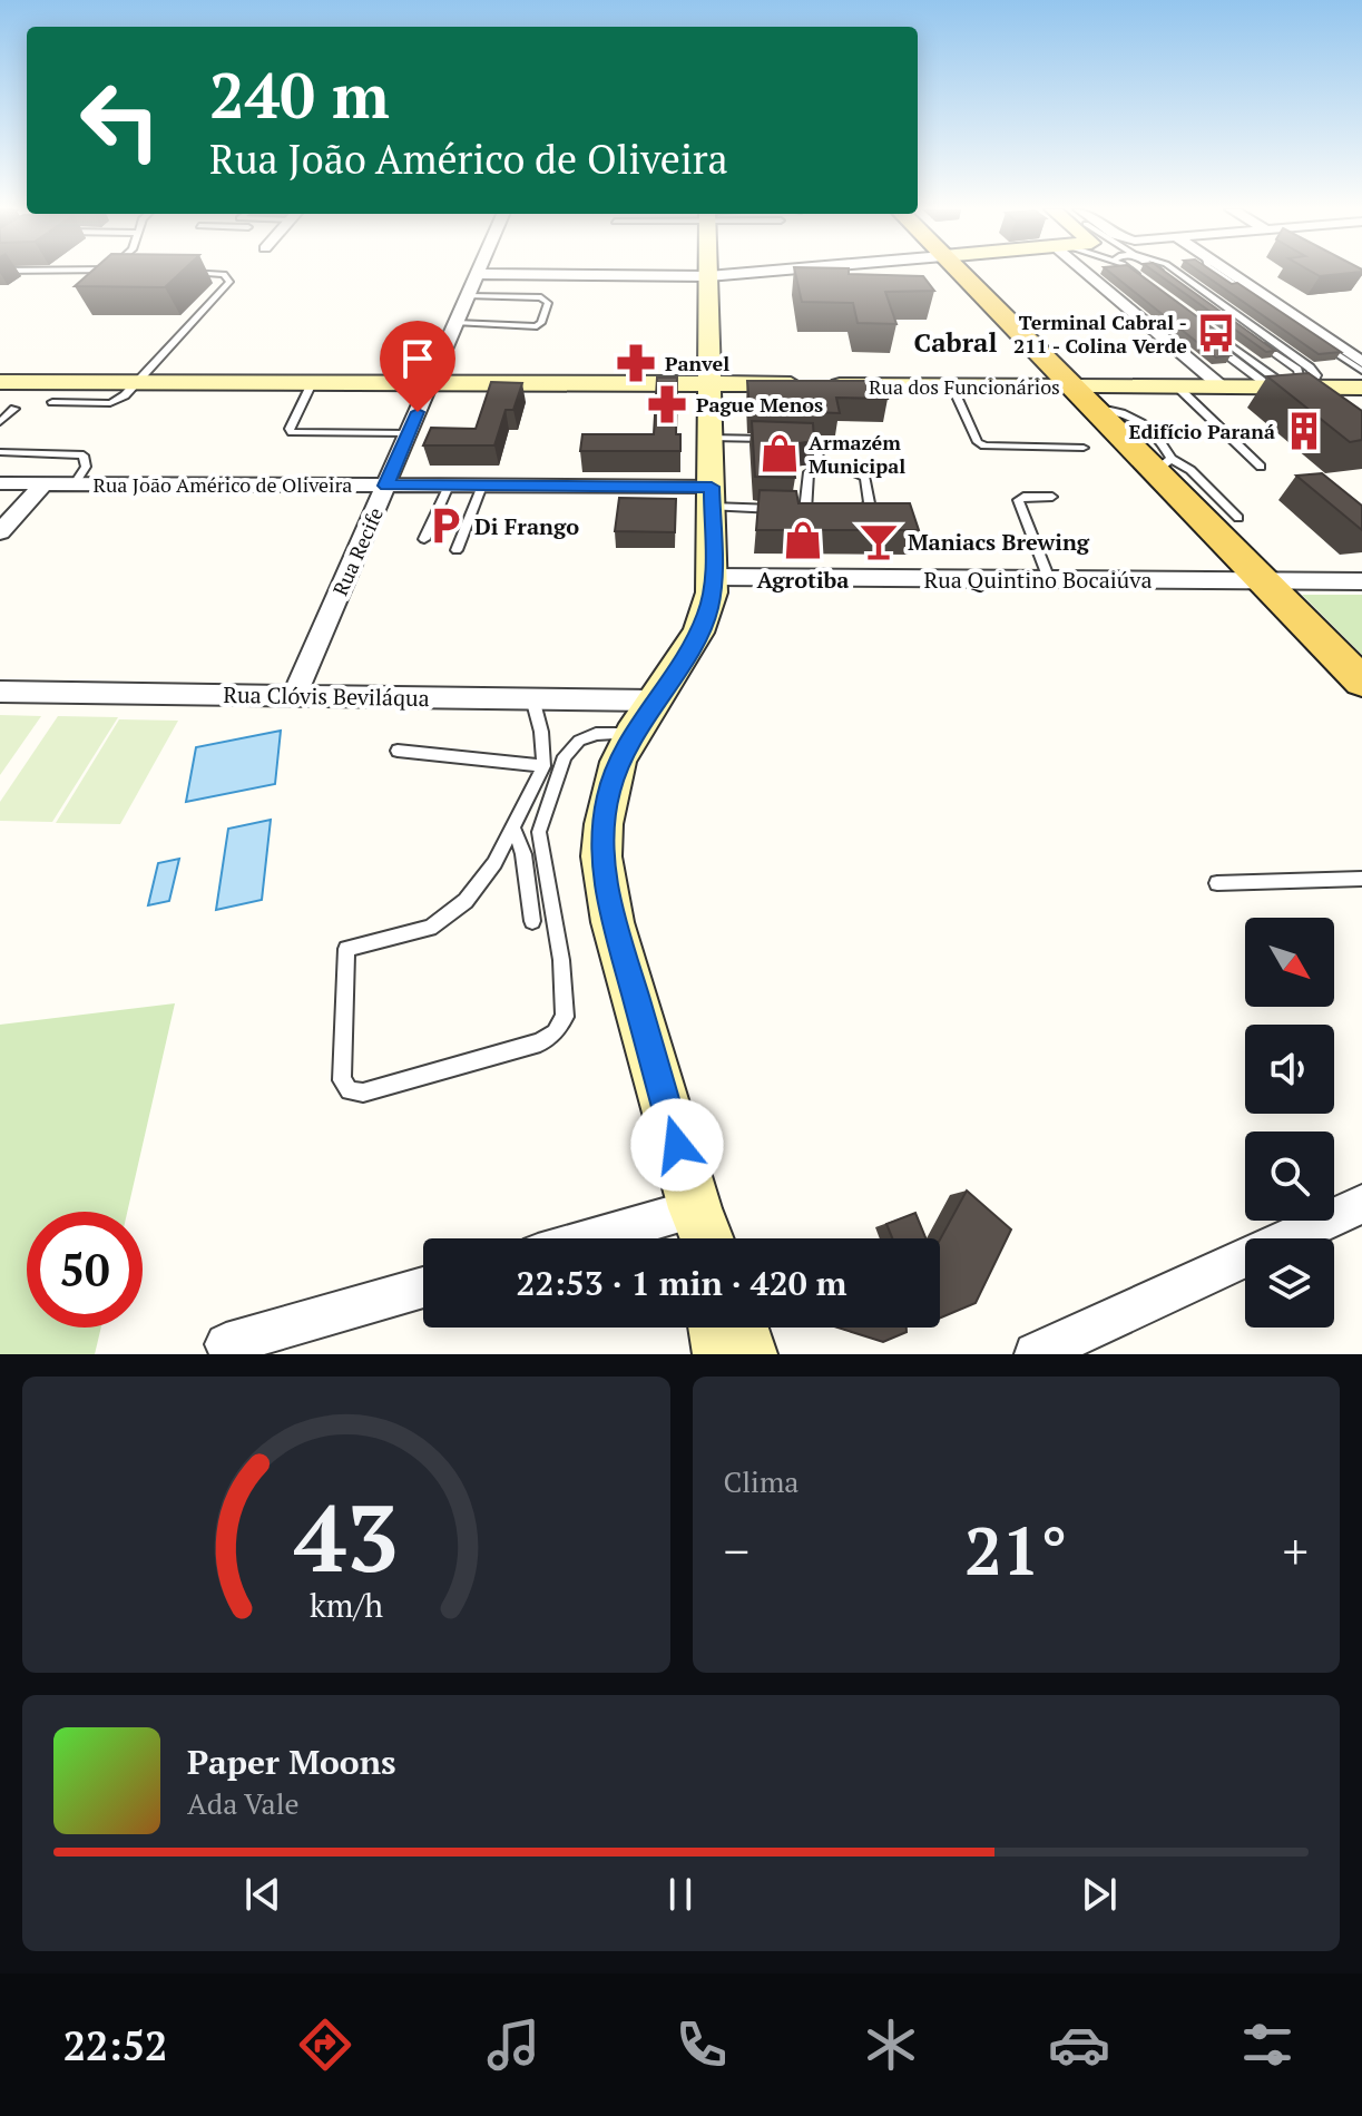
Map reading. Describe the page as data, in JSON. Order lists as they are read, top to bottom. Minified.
{"streets":{"street":["Rua dos Funcionários","Rua João Américo de Oliveira","Rua Recife","Rua Quintino Bocaiúva","Rua Clóvis Beviláqua"]},"crossings":[["Rua dos Funcionários","Rua Recife"],["Rua João Américo de Oliveira","Rua Recife"],["Rua Recife","Rua Clóvis Beviláqua"]],"districts":["Cabral"],"places":{"bus stop":["Terminal Cabral - 211 - Colina Verde"],"pharmacy":["Panvel","Pague Menos"],"building":["Edifício Paraná"],"shop":["Armazém Municipal","Agrotiba"],"parking":["Di Frango"],"bar":["Maniacs Brewing"]},"north":"bottom right","page":{"turn":["240 m","Rua João Américo de Oliveira"],"limit":"50","trip":"22:53 · 1 min · 420 m","tile":"Clima","heat":["−","21°","+"],"song":["Paper Moons","Ada Vale"],"tabs":"22:52","gauge":["43","km/h"]}}
